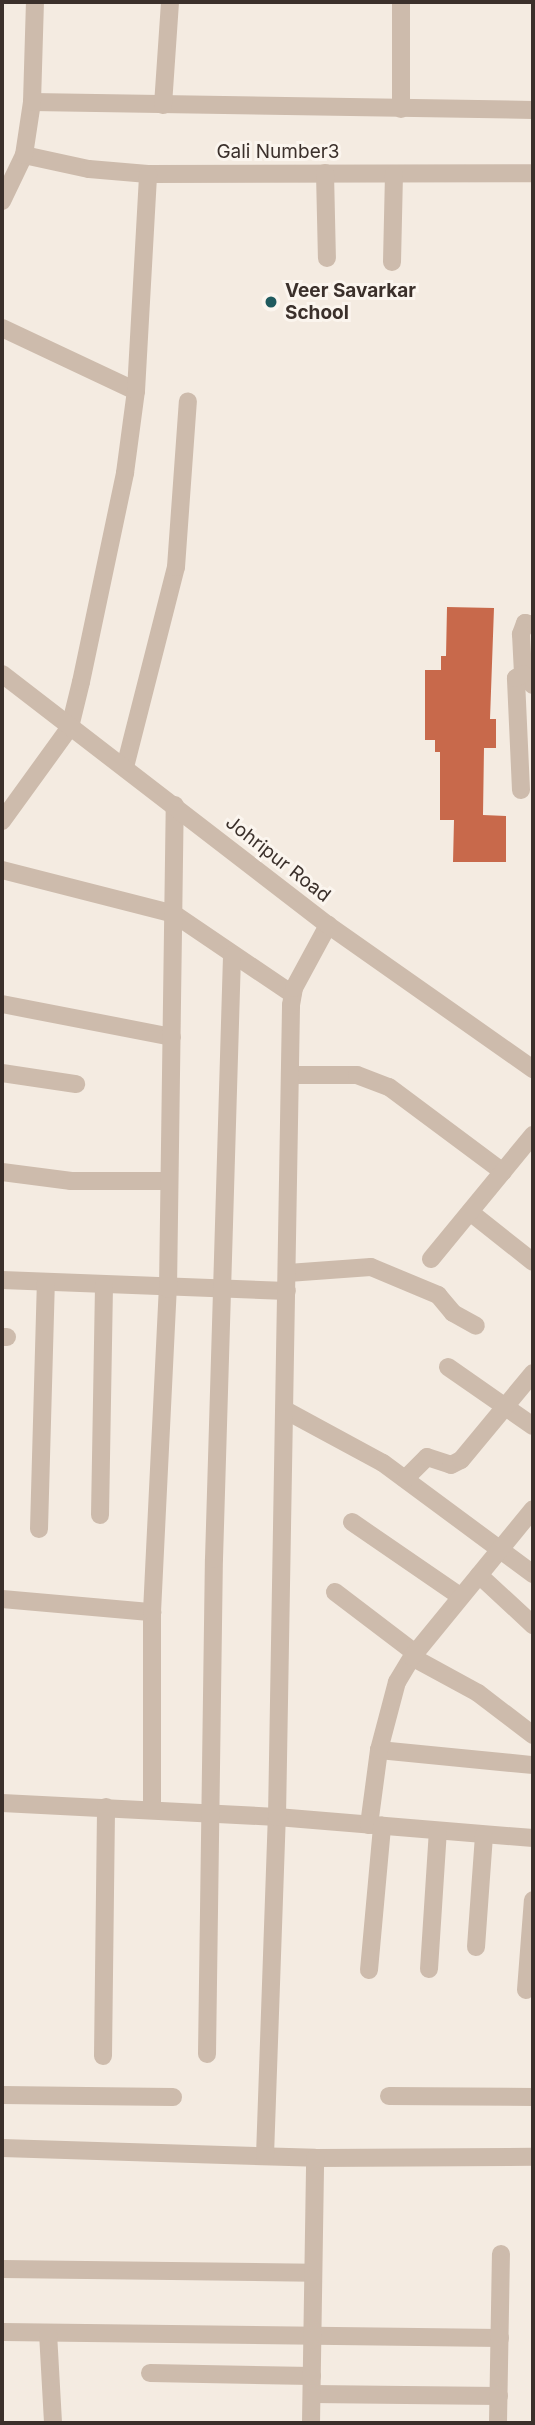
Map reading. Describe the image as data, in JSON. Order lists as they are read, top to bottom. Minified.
{"streets":{"street":["Gali Number3","Johripur Road"]},"places":["Veer Savarkar School"]}
